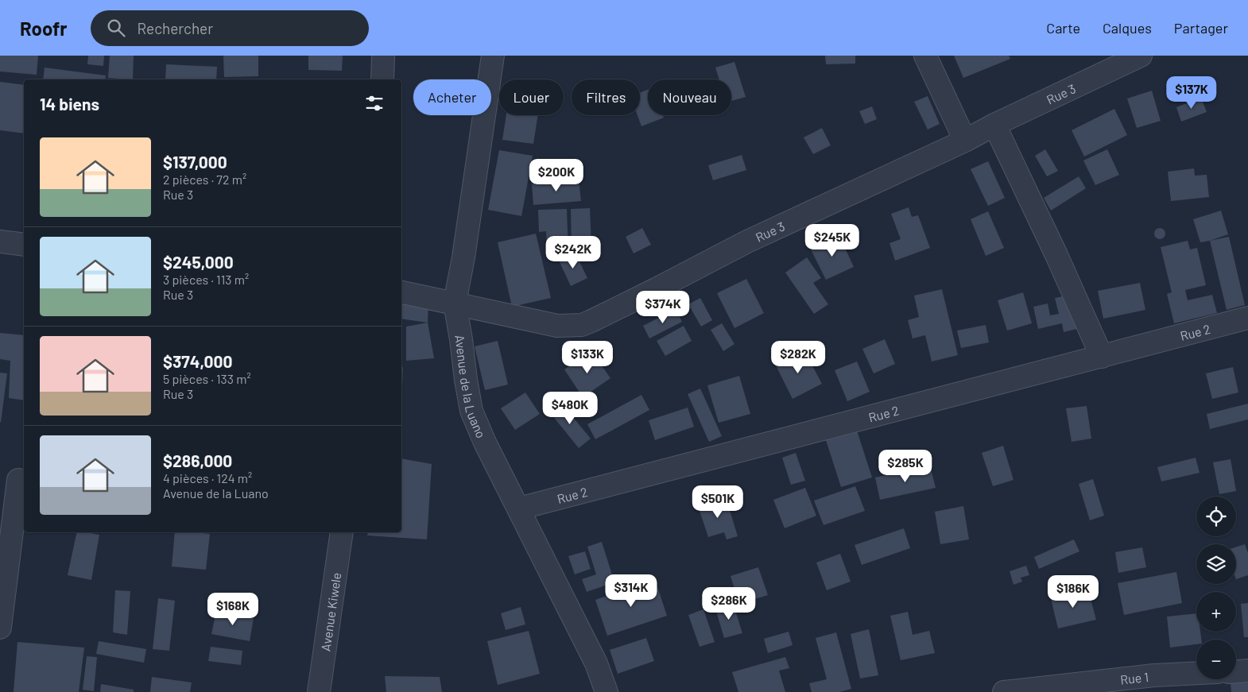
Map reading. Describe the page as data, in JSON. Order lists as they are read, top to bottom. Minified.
{"streets":{"street":["Rue 3","Rue 2","Avenue de la Luano","Avenue Kiwele","Rue 1"]},"crossings":[["Rue 3","Avenue de la Luano"],["Rue 2","Avenue de la Luano"]],"page":{"header":"Roofr","search":"Rechercher","nav":["Carte","Calques","Partager"],"price":["$137K","$200K","$245K","$242K","$374K","$133K","$282K","$480K","$285K","$501K","$314K","$186K","$286K","$168K"],"chip":["Acheter","Louer","Filtres","Nouveau"],"heading":"14 biens","list":[{"name":"$137,000","note":"2 pièces · 72 m² · Rue 3"},{"name":"$245,000","note":"3 pièces · 113 m² · Rue 3"},{"name":"$374,000","note":"5 pièces · 133 m² · Rue 3"},{"name":"$286,000","note":"4 pièces · 124 m² · Avenue de la Luano"}],"map_buttons":["+","−"]}}
